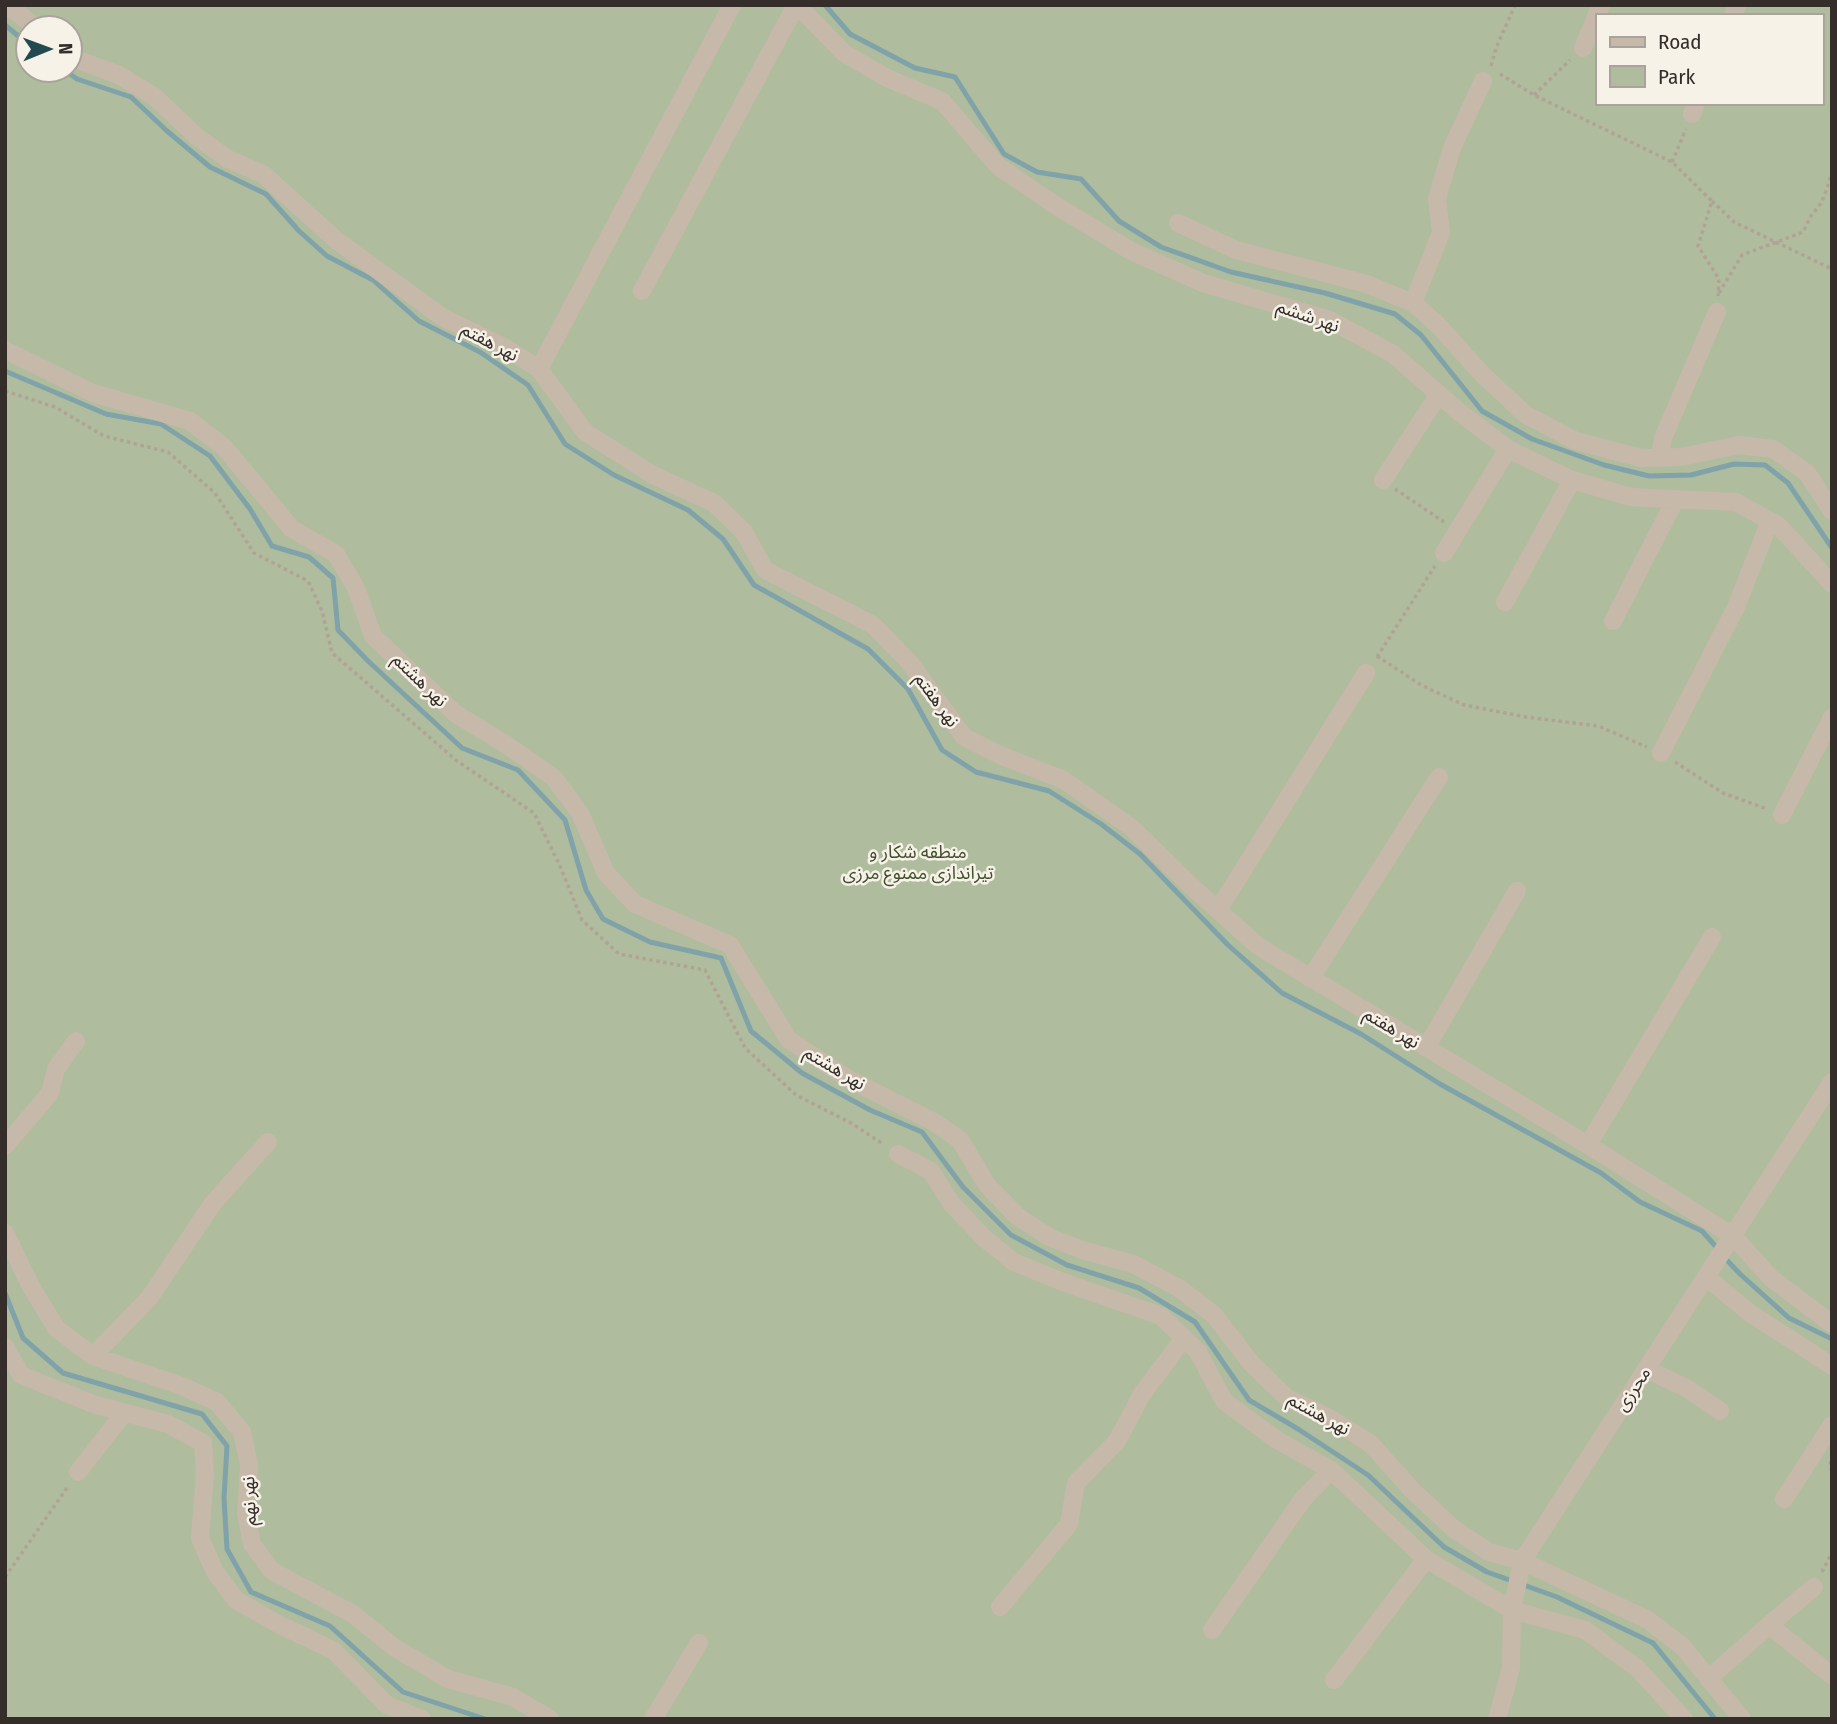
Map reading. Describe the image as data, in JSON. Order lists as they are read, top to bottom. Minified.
{"streets":{"street":["نهر ششم","نهر هفتم","نهر هشتم","محرزی","نهر نهم"]},"crossings":[["نهر هفتم","محرزی"],["نهر هشتم","محرزی"]],"parks":["منطقه شکار و تیراندازی ممنوع مرزی"],"legend":["Road","Park"],"north":"right"}
